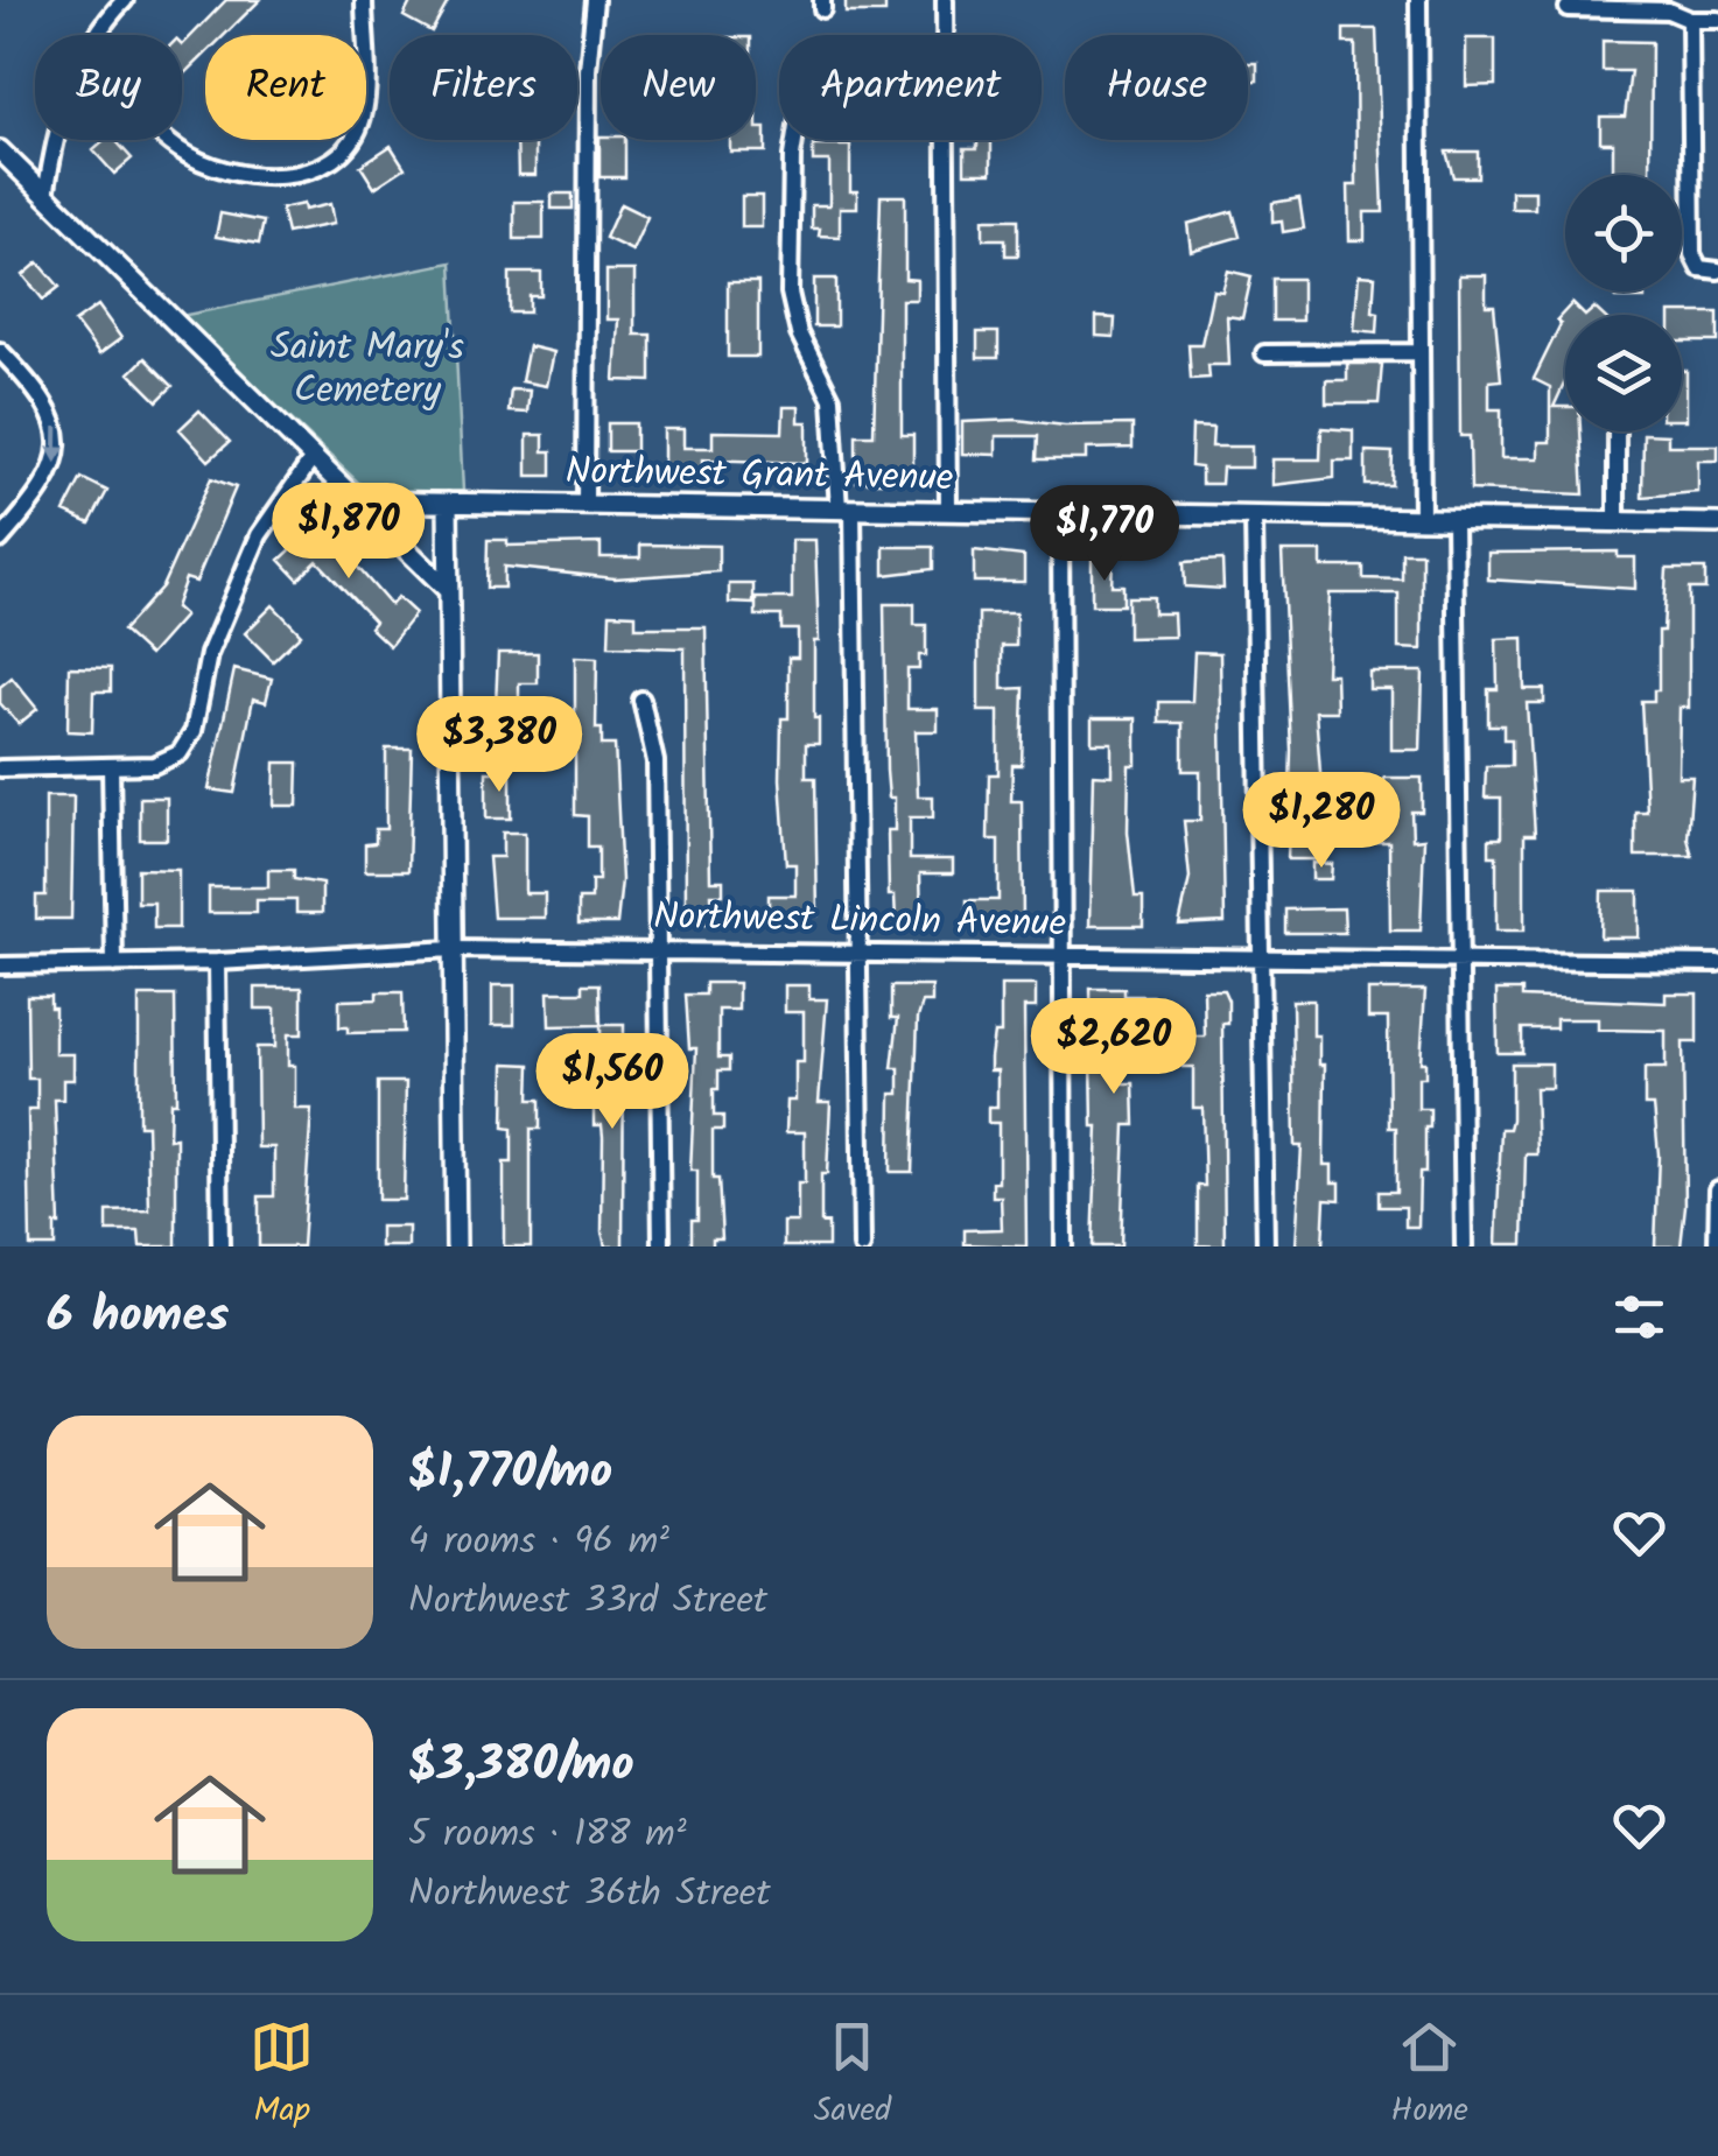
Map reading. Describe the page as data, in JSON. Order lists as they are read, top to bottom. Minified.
{"streets":{"street":["Northwest Grant Avenue","Northwest Lincoln Avenue"]},"parks":["Saint Mary's Cemetery"],"page":{"chip":["Buy","Rent","Filters","New","Apartment","House"],"price":["$1,870","$1,770","$3,380","$1,280","$2,620","$1,560"],"heading":"6 homes","list":[{"name":"$1,770/mo","note":"4 rooms · 96 m² · Northwest 33rd Street"},{"name":"$3,380/mo","note":"5 rooms · 188 m² · Northwest 36th Street"}],"tabs":["Map","Saved","Home"]}}
